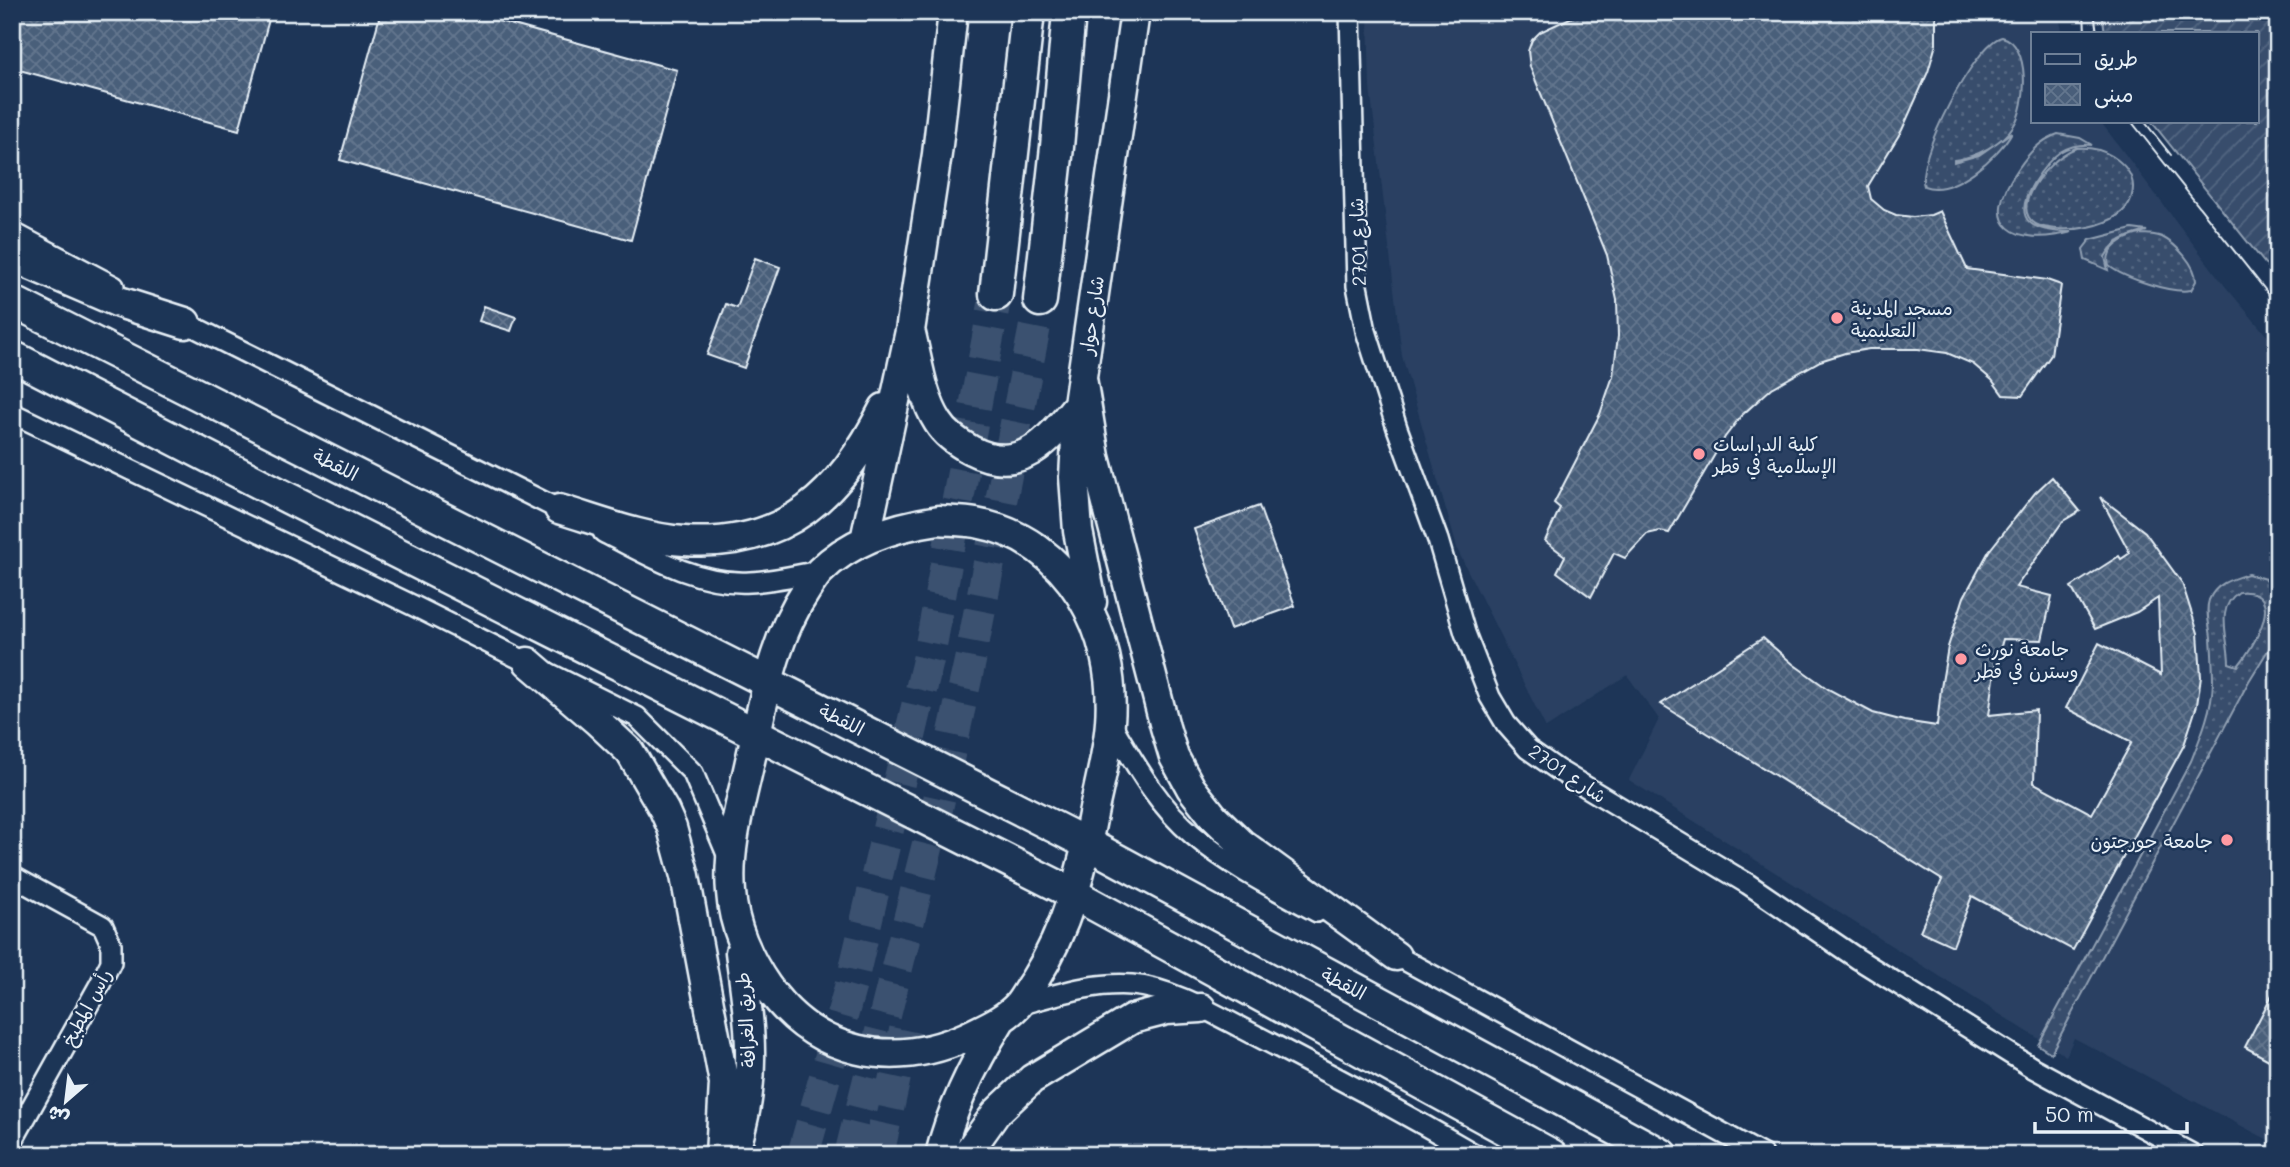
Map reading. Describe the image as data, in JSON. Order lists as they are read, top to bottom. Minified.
{"streets":{"main road":["شارع حوار","اللقطة","طريق الغرافة"],"street":["شارع 2701","رأس المطبخ"]},"crossings":[["اللقطة","طريق الغرافة"]],"places":["مسجد المدينة التعليمية","كلية الدراسات الإسلامية في قطر","جامعة نورث وسترن في قطر","جامعة جورجتون"],"legend":["طريق","مبنى"],"scale_bar":"50 m","north":"bottom left"}
